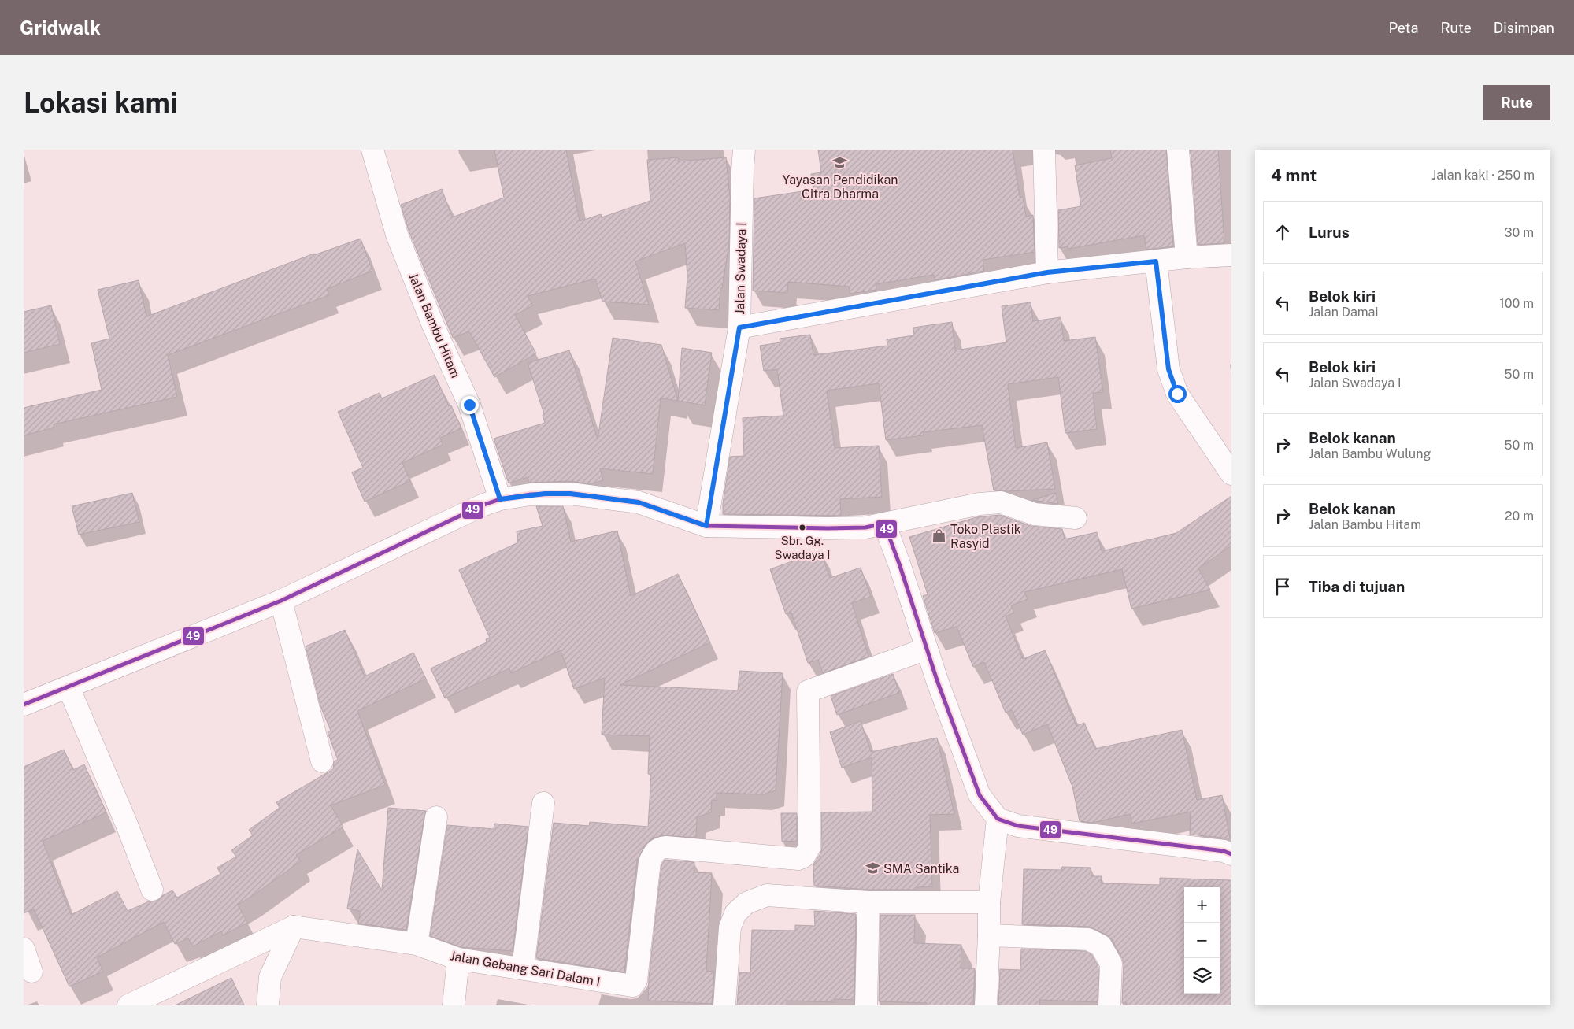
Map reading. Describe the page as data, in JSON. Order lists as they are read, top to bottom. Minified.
{"streets":{"street":["Jalan Swadaya I","Jalan Bambu Hitam","Jalan Gebang Sari Dalam I"]},"places":{"school or university":["Yayasan Pendidikan Citra Dharma","SMA Santika"],"other":["Sbr. Gg. Swadaya I"],"shop":["Toko Plastik Rasyid"]},"lines":["transit line 49"],"page":{"header":"Gridwalk","nav":["Peta","Rute","Disimpan"],"buttons":"Rute","title":"Lokasi kami","heading":["4 mnt","Jalan kaki · 250 m"],"list":[["Lurus","30 m"],["Belok kiri","Jalan Damai","100 m"],["Belok kiri","Jalan Swadaya I","50 m"],["Belok kanan","Jalan Bambu Wulung","50 m"],["Belok kanan","Jalan Bambu Hitam","20 m"],"Tiba di tujuan"],"map_buttons":["+","−"]}}
